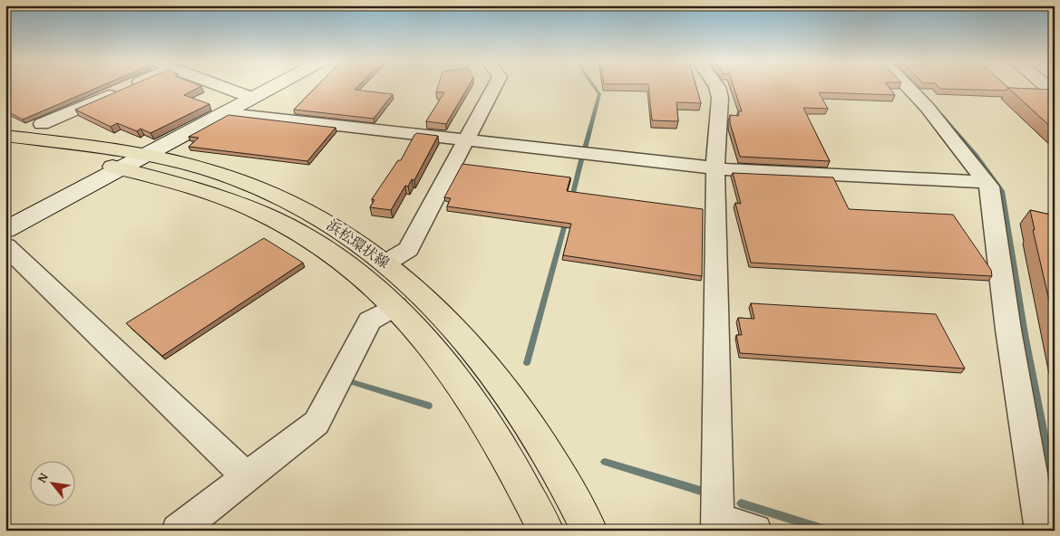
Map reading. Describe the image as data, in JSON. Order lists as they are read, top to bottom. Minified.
{"streets":{"main road":["浜松環状線"]},"north":"top left"}
